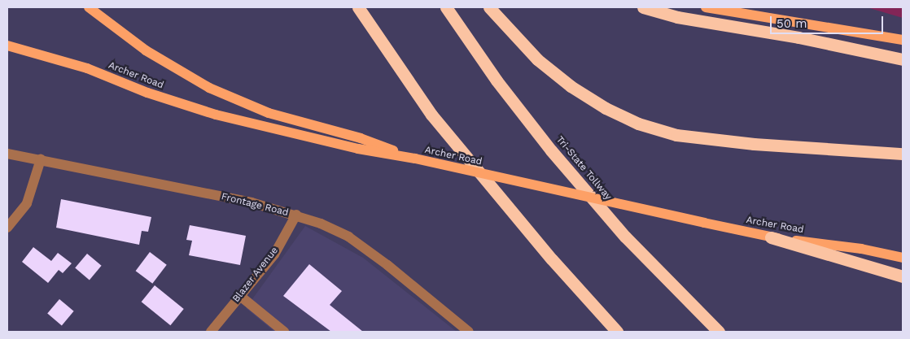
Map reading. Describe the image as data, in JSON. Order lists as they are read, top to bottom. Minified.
{"streets":{"highway":["Tri-State Tollway"],"main road":["Archer Road"],"street":["Frontage Road","Blazer Avenue"]},"crossings":[["Frontage Road","Blazer Avenue"]],"scale_bar":"50 m"}
